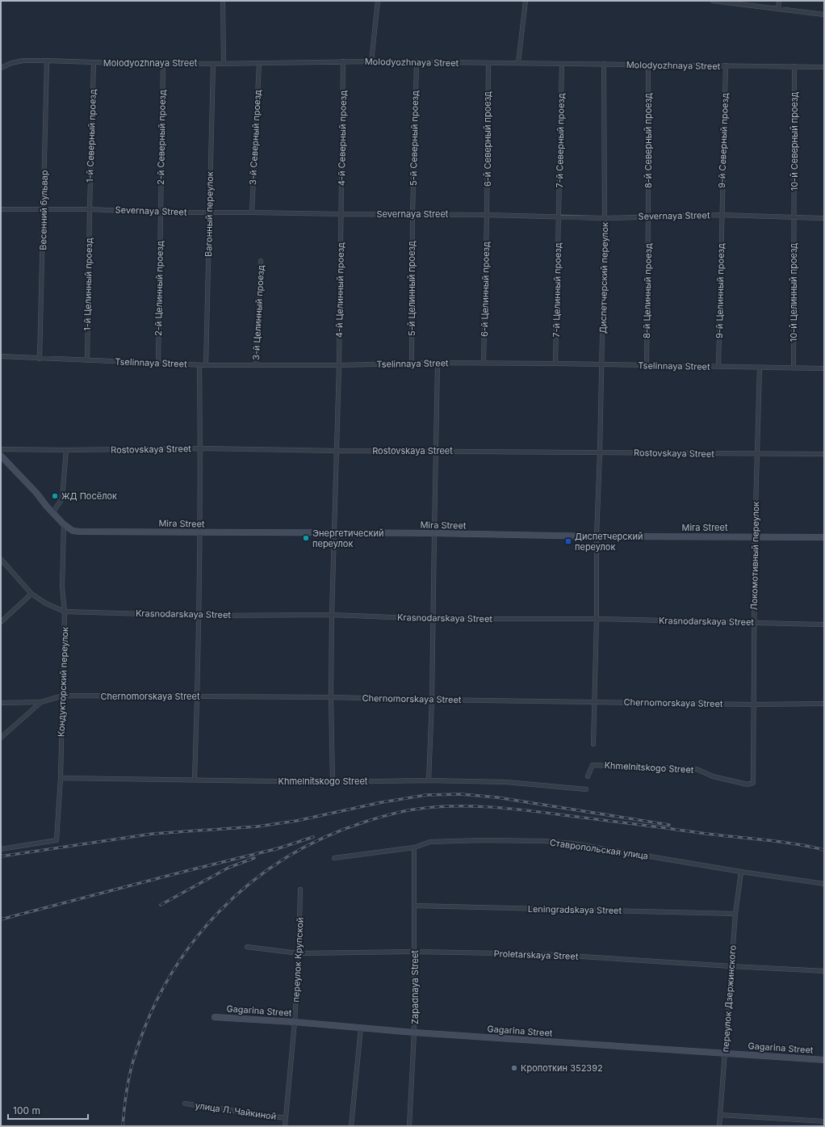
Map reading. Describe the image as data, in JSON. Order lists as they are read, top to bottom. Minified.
{"streets":{"street":["Molodyozhnaya Street","1-й Северный проезд","2-й Северный проезд","3-й Северный проезд","4-й Северный проезд","5-й Северный проезд","6-й Северный проезд","7-й Северный проезд","8-й Северный проезд","9-й Северный проезд","10-й Северный проезд","Весенний бульвар","Severnaya Street","Вагонный переулок","Диспетчерский переулок","1-й Целинный проезд","2-й Целинный проезд","5-й Целинный проезд","6-й Целинный проезд","4-й Целинный проезд","7-й Целинный проезд","8-й Целинный проезд","9-й Целинный проезд","10-й Целинный проезд","3-й Целинный проезд","Tselinnaya Street","Rostovskaya Street","Mira Street","Локомотивный переулок","Krasnodarskaya Street","Кондукторский переулок","Chernomorskaya Street","Khmelnitskogo Street","Ставропольская улица","Leningradskaya Street","Proletarskaya Street","переулок Крупской","Zapadnaya Street","переулок Дзержинского","Gagarina Street","улица Л. Чайкиной"]},"crossings":[["Molodyozhnaya Street","1-й Северный проезд"],["Molodyozhnaya Street","2-й Северный проезд"],["Molodyozhnaya Street","3-й Северный проезд"],["Molodyozhnaya Street","4-й Северный проезд"],["Molodyozhnaya Street","5-й Северный проезд"],["Molodyozhnaya Street","6-й Северный проезд"],["Molodyozhnaya Street","7-й Северный проезд"],["Molodyozhnaya Street","8-й Северный проезд"],["Molodyozhnaya Street","9-й Северный проезд"],["Molodyozhnaya Street","10-й Северный проезд"],["Molodyozhnaya Street","Весенний бульвар"],["Molodyozhnaya Street","Вагонный переулок"],["Molodyozhnaya Street","Диспетчерский переулок"],["1-й Северный проезд","Severnaya Street"],["1-й Северный проезд","1-й Целинный проезд"],["2-й Северный проезд","Severnaya Street"],["2-й Северный проезд","2-й Целинный проезд"],["3-й Северный проезд","Severnaya Street"],["4-й Северный проезд","Severnaya Street"],["4-й Северный проезд","4-й Целинный проезд"],["5-й Северный проезд","Severnaya Street"],["5-й Северный проезд","5-й Целинный проезд"],["6-й Северный проезд","Severnaya Street"],["6-й Северный проезд","6-й Целинный проезд"],["7-й Северный проезд","Severnaya Street"],["7-й Северный проезд","7-й Целинный проезд"],["8-й Северный проезд","Severnaya Street"],["8-й Северный проезд","8-й Целинный проезд"],["9-й Северный проезд","Severnaya Street"],["9-й Северный проезд","9-й Целинный проезд"],["10-й Северный проезд","Severnaya Street"],["10-й Северный проезд","10-й Целинный проезд"],["Весенний бульвар","Severnaya Street"],["Весенний бульвар","Tselinnaya Street"],["Severnaya Street","Вагонный переулок"],["Severnaya Street","Диспетчерский переулок"],["Severnaya Street","1-й Целинный проезд"],["Severnaya Street","2-й Целинный проезд"],["Severnaya Street","5-й Целинный проезд"],["Severnaya Street","6-й Целинный проезд"],["Severnaya Street","4-й Целинный проезд"],["Severnaya Street","7-й Целинный проезд"],["Severnaya Street","8-й Целинный проезд"],["Severnaya Street","9-й Целинный проезд"],["Severnaya Street","10-й Целинный проезд"],["Вагонный переулок","Tselinnaya Street"],["Диспетчерский переулок","Tselinnaya Street"],["Диспетчерский переулок","Rostovskaya Street"],["Диспетчерский переулок","Mira Street"],["Диспетчерский переулок","Krasnodarskaya Street"],["Диспетчерский переулок","Chernomorskaya Street"],["1-й Целинный проезд","Tselinnaya Street"],["2-й Целинный проезд","Tselinnaya Street"],["5-й Целинный проезд","Tselinnaya Street"],["6-й Целинный проезд","Tselinnaya Street"],["4-й Целинный проезд","Tselinnaya Street"],["7-й Целинный проезд","Tselinnaya Street"],["8-й Целинный проезд","Tselinnaya Street"],["9-й Целинный проезд","Tselinnaya Street"],["10-й Целинный проезд","Tselinnaya Street"],["3-й Целинный проезд","Tselinnaya Street"],["Tselinnaya Street","Локомотивный переулок"],["Rostovskaya Street","Локомотивный переулок"],["Mira Street","Локомотивный переулок"],["Mira Street","Кондукторский переулок"],["Локомотивный переулок","Krasnodarskaya Street"],["Локомотивный переулок","Chernomorskaya Street"],["Локомотивный переулок","Khmelnitskogo Street"],["Krasnodarskaya Street","Кондукторский переулок"],["Кондукторский переулок","Chernomorskaya Street"],["Кондукторский переулок","Khmelnitskogo Street"],["Ставропольская улица","Zapadnaya Street"],["Ставропольская улица","переулок Дзержинского"],["Leningradskaya Street","Zapadnaya Street"],["Leningradskaya Street","переулок Дзержинского"],["Proletarskaya Street","переулок Крупской"],["Proletarskaya Street","Zapadnaya Street"],["Proletarskaya Street","переулок Дзержинского"],["переулок Крупской","Gagarina Street"],["переулок Крупской","улица Л. Чайкиной"],["Zapadnaya Street","Gagarina Street"],["переулок Дзержинского","Gagarina Street"]],"places":{"other":["ЖД Посёлок","Энергетический переулок","Кропоткин 352392"],"transit":["Диспетчерский переулок"]},"scale_bar":"100 m"}
